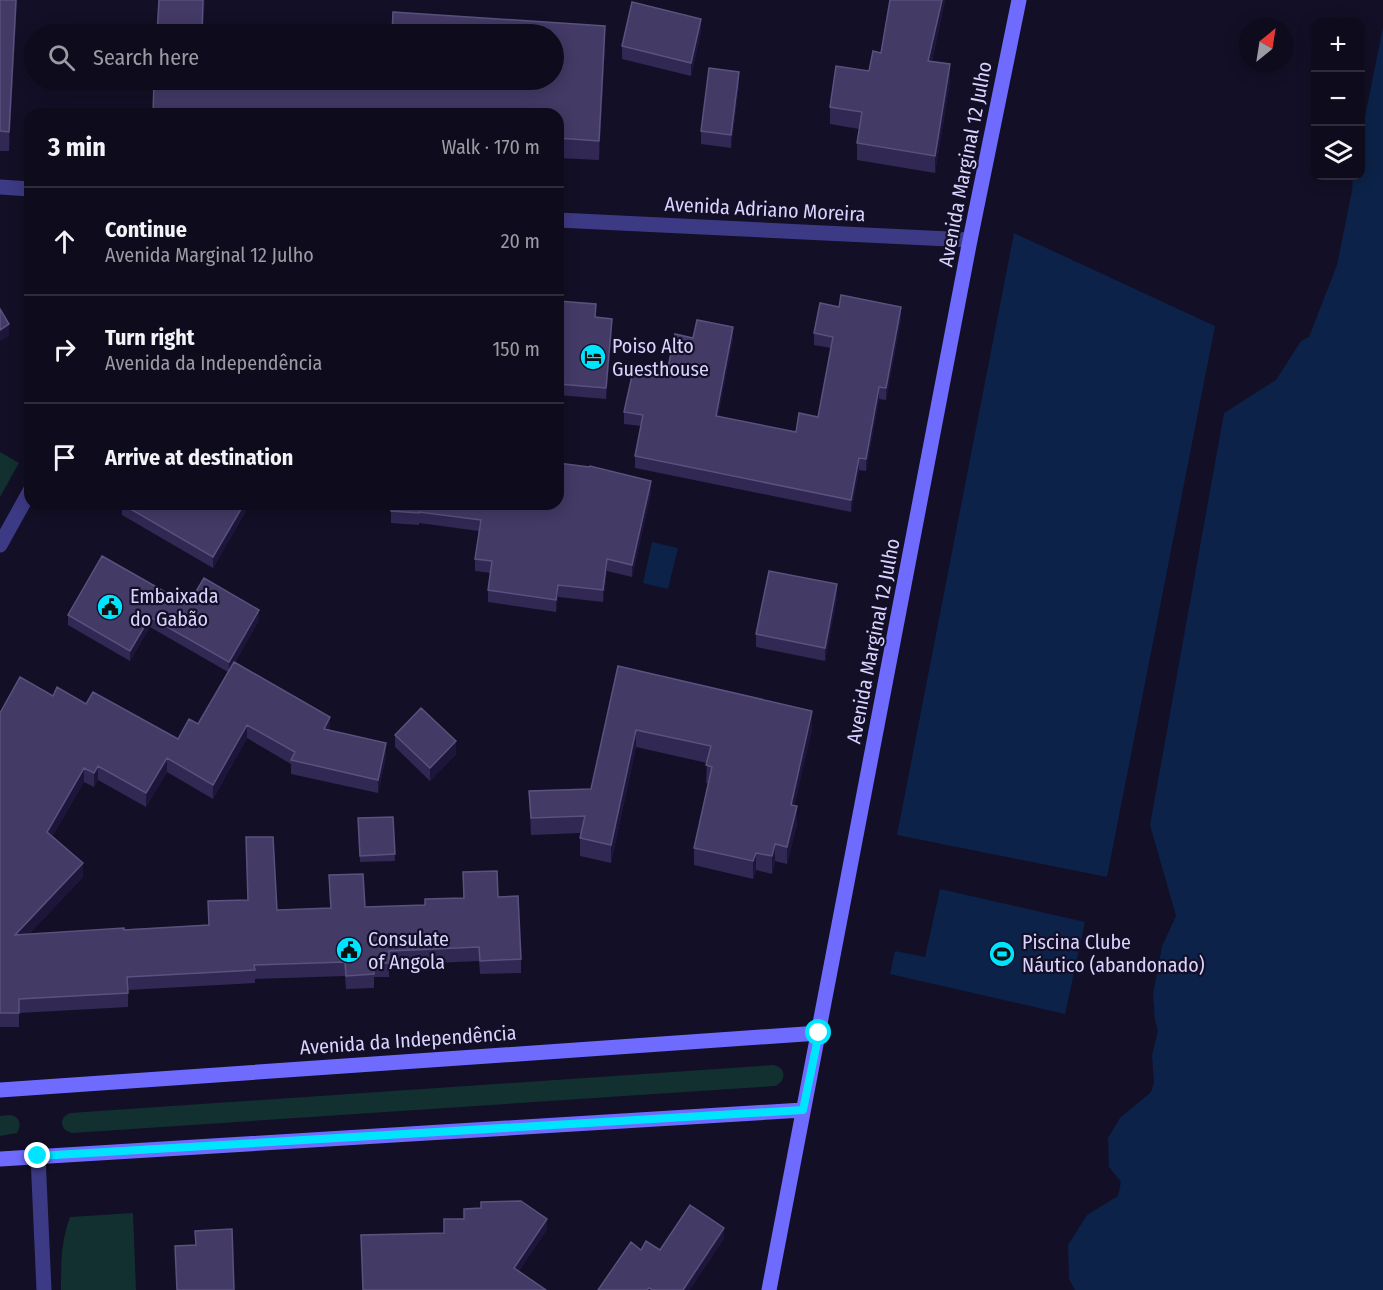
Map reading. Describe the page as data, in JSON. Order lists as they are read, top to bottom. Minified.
{"streets":{"street":["Avenida Marginal 12 Julho","Avenida Adriano Moreira","Avenida da Independência"]},"crossings":[["Avenida Marginal 12 Julho","Avenida Adriano Moreira"],["Avenida Marginal 12 Julho","Avenida da Independência"]],"places":{"hotel":["Poiso Alto Guesthouse"],"public building":["Embaixada do Gabão","Consulate of Angola"],"sports":["Piscina Clube Náutico (abandonado)"]},"north":"top right","page":{"map_buttons":["+","−"],"search":"Search here","heading":["3 min","Walk · 170 m"],"list":[["Continue","Avenida Marginal 12 Julho","20 m"],["Turn right","Avenida da Independência","150 m"],"Arrive at destination"]}}
